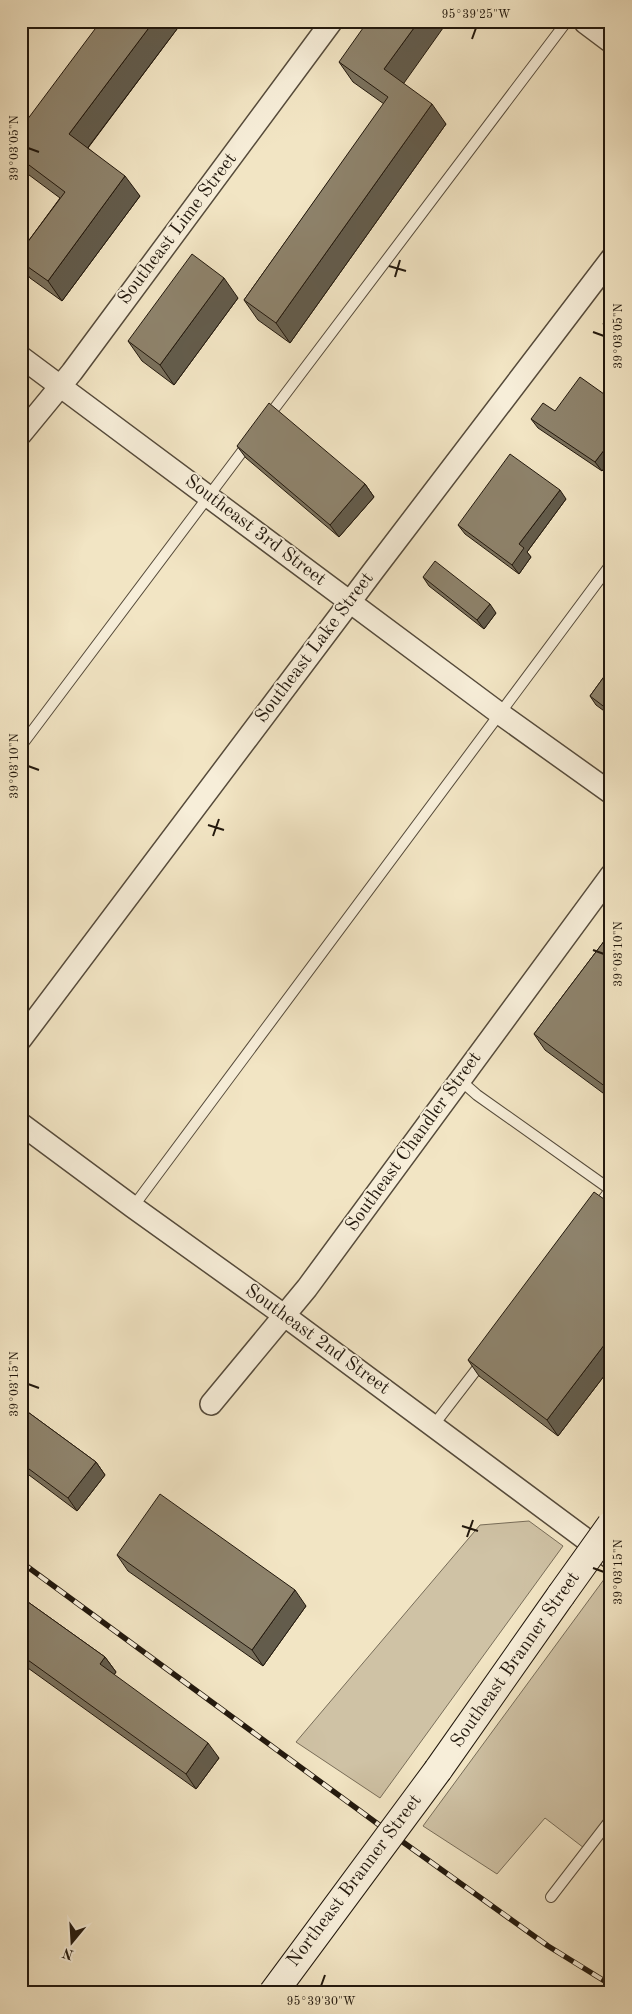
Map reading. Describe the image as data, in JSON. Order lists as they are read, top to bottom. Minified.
{"streets":{"main road":["Southeast Branner Street","Northeast Branner Street"],"street":["Southeast Lime Street","Southeast 3rd Street","Southeast Lake Street","Southeast Chandler Street","Southeast 2nd Street"]},"crossings":[["Southeast Lime Street","Southeast 3rd Street"],["Southeast 3rd Street","Southeast Lake Street"],["Southeast Chandler Street","Southeast 2nd Street"],["Southeast Branner Street","Northeast Branner Street"]],"north":"bottom","coordinates":["95°39'25\"W","39°03'05\"N","39°03'10\"N","39°03'15\"N","95°39'30\"W"]}
